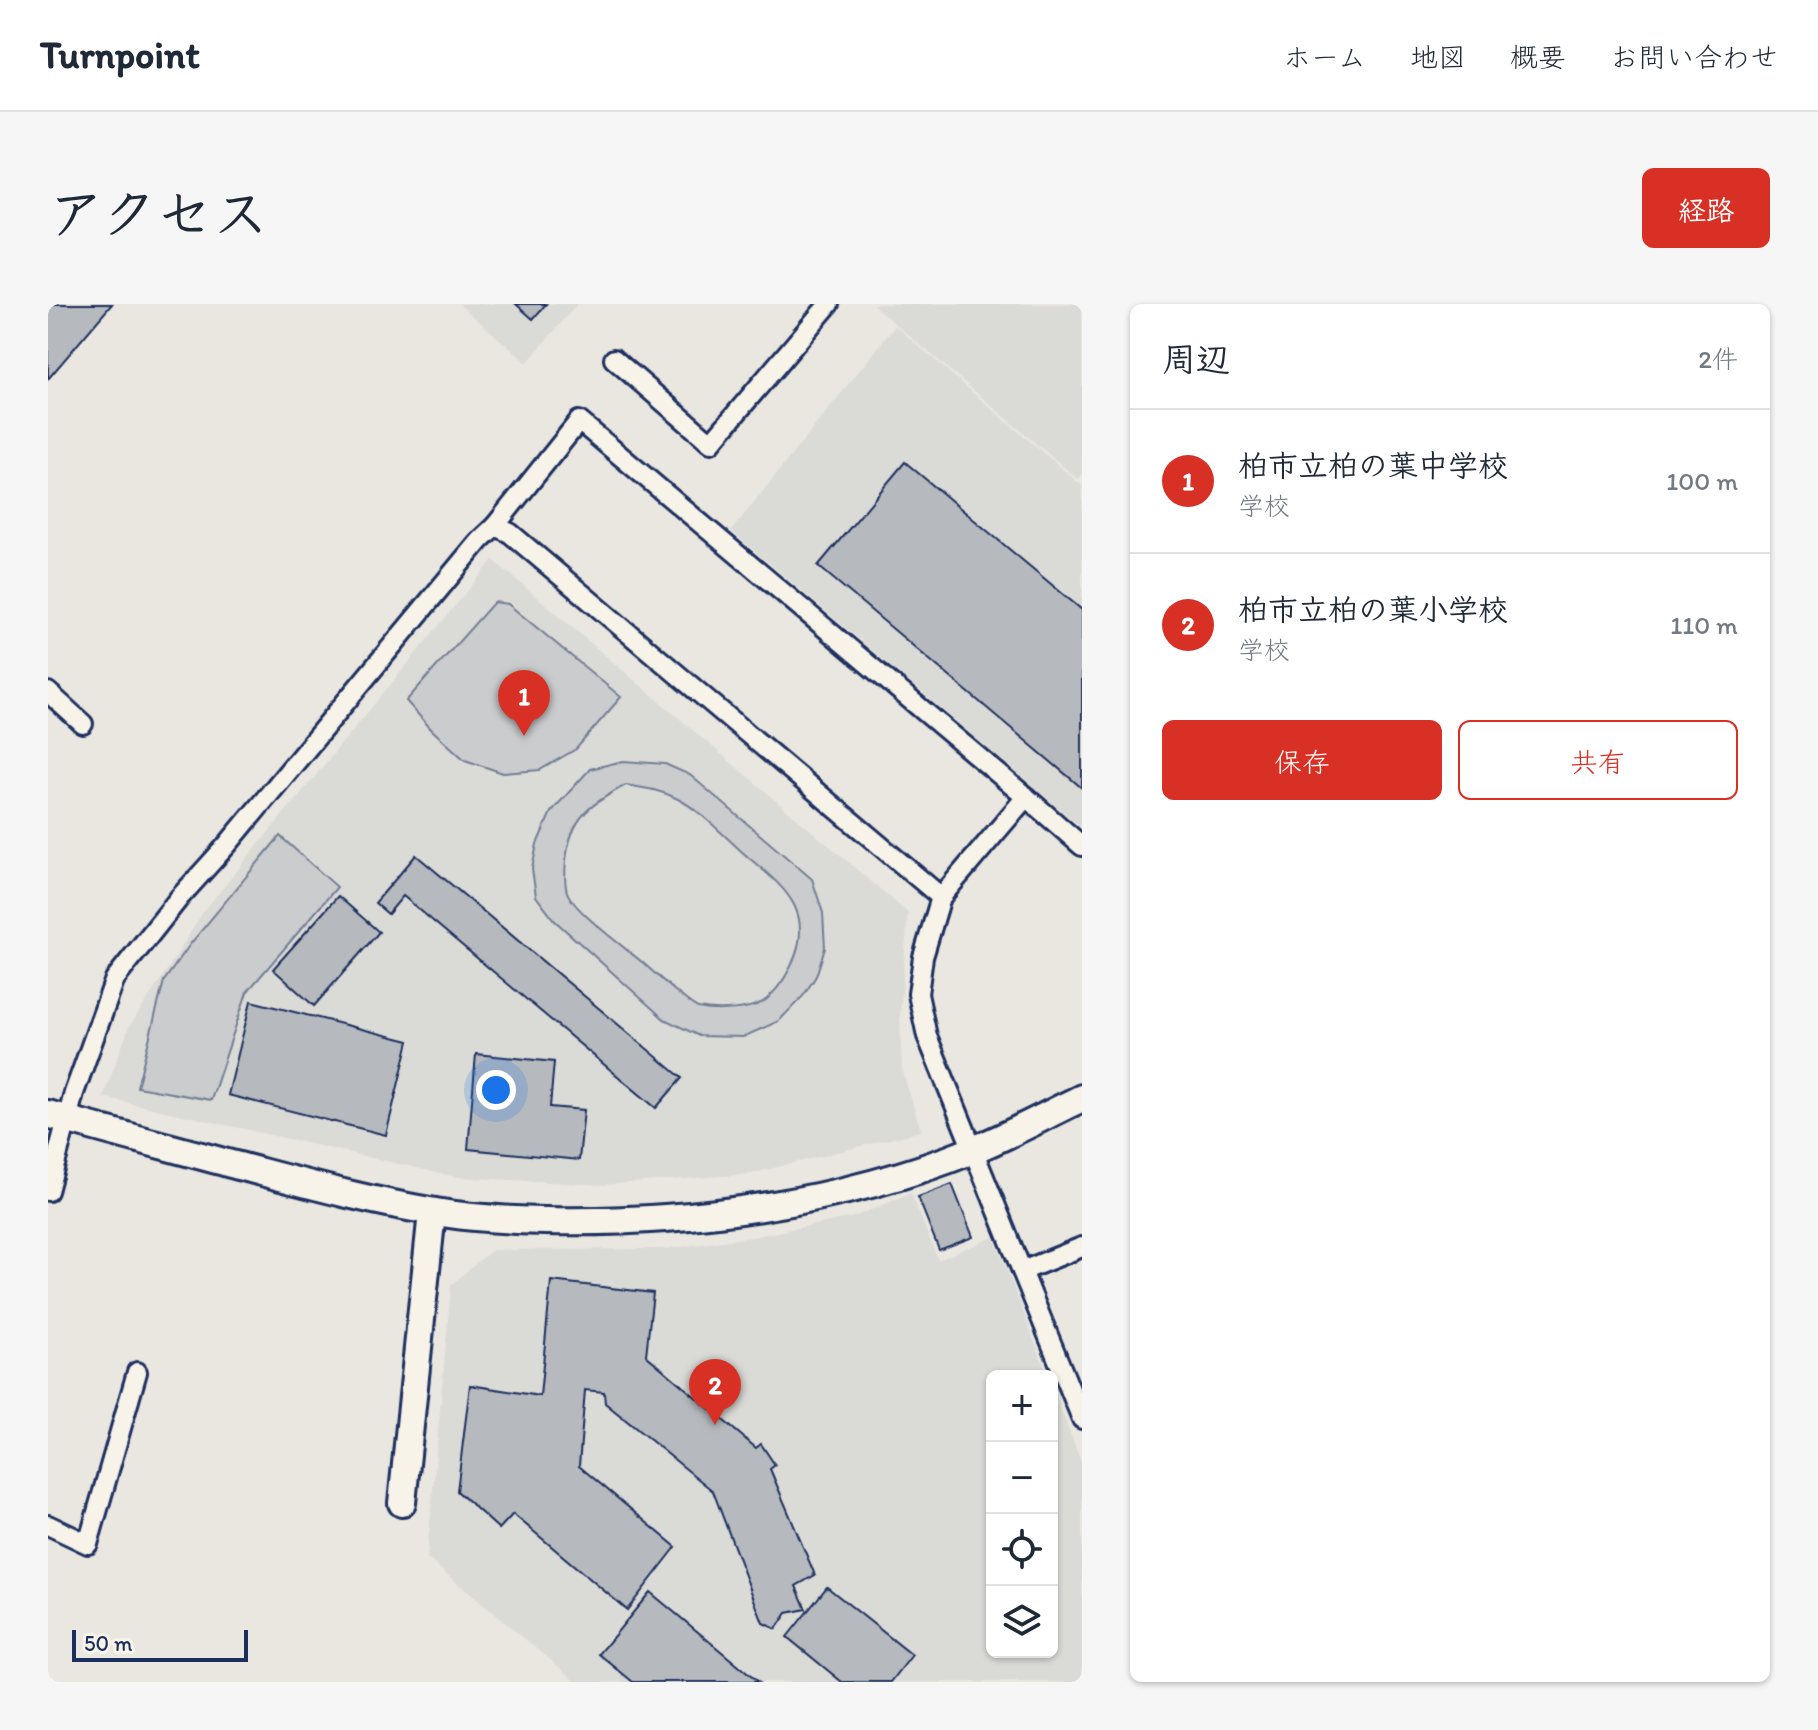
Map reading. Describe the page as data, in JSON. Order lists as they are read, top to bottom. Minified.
{"scale_bar":"50 m","page":{"header":"Turnpoint","nav":["ホーム","地図","概要","お問い合わせ"],"title":"アクセス","buttons":["経路",["保存","共有"]],"heading":["周辺","2件"],"list":[{"mark":"1","name":"柏市立柏の葉中学校","note":"学校","value":"100 m"},{"mark":"2","name":"柏市立柏の葉小学校","note":"学校","value":"110 m"}],"pins":["1","2"],"map_buttons":["+","−"],"scale":"50 m"}}
